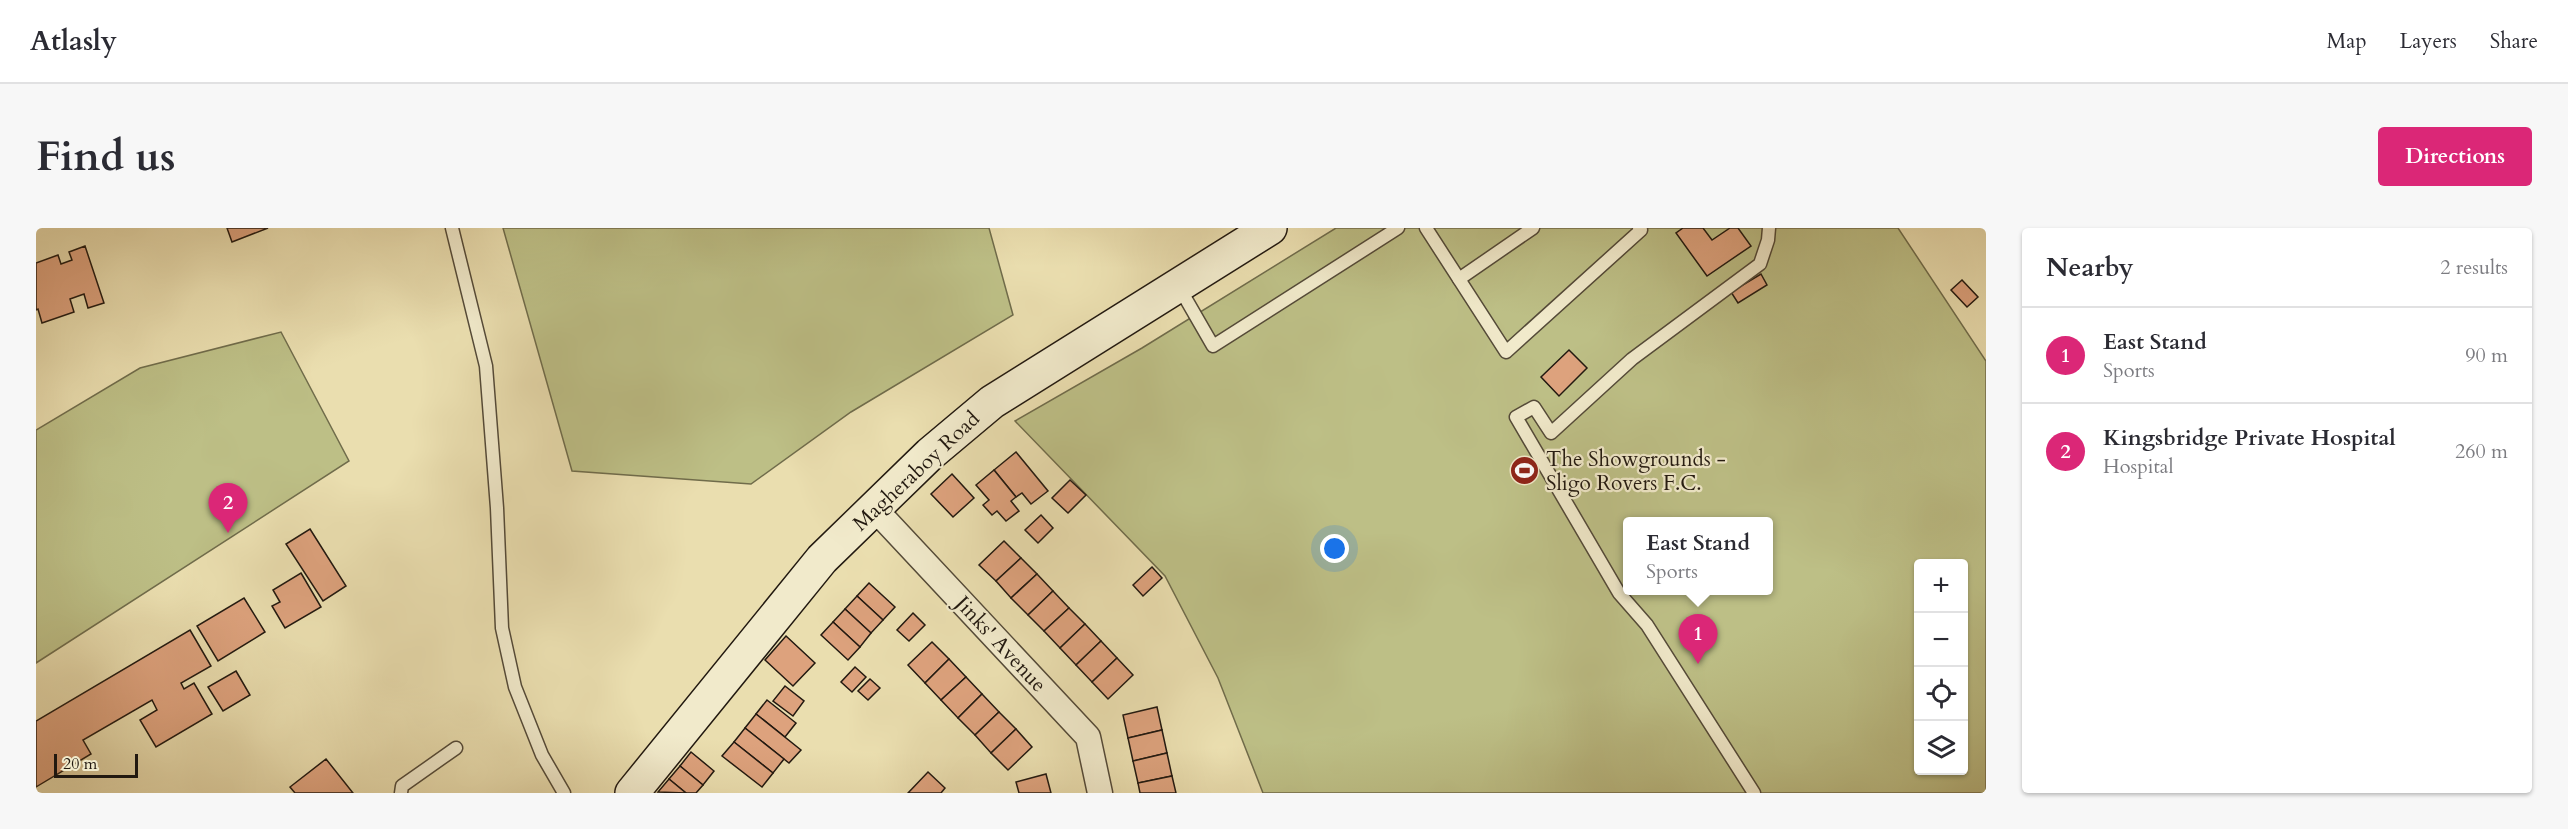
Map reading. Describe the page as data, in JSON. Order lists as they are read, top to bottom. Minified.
{"streets":{"street":["Magheraboy Road","Jinks' Avenue"]},"crossings":[["Magheraboy Road","Jinks' Avenue"]],"places":{"sports":["The Showgrounds - Sligo Rovers F.C."]},"scale_bar":"20 m","page":{"header":"Atlasly","nav":["Map","Layers","Share"],"buttons":"Directions","title":"Find us","heading":["Nearby","2 results"],"list":[{"mark":"1","name":"East Stand","note":"Sports","value":"90 m"},{"mark":"2","name":"Kingsbridge Private Hospital","note":"Hospital","value":"260 m"}],"pins":["2","1"],"popup":["East Stand","Sports"],"map_buttons":["+","−"],"scale":"20 m"}}
